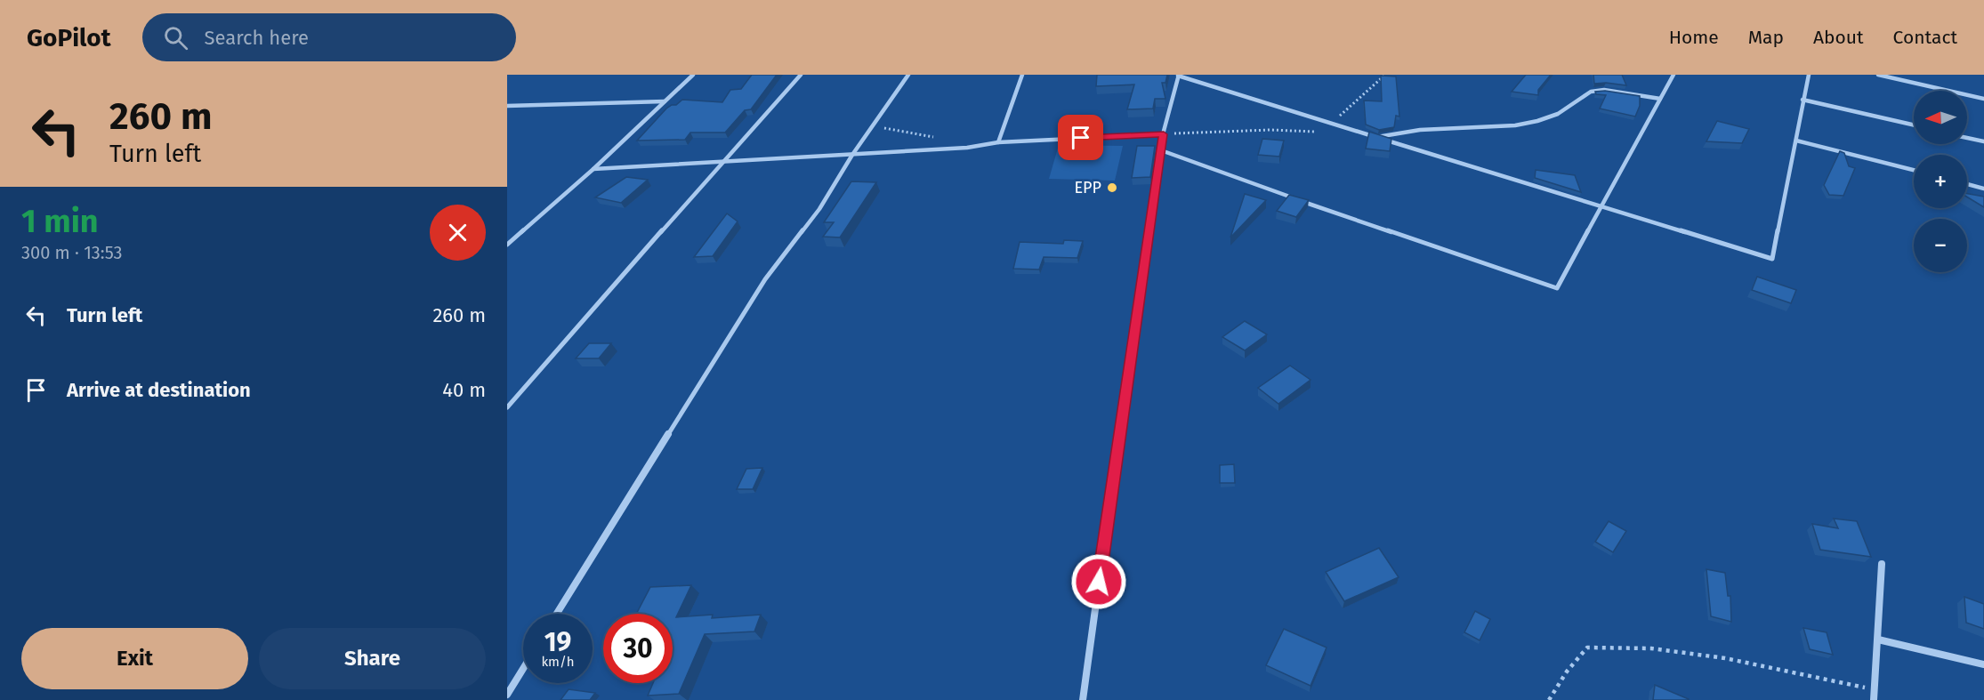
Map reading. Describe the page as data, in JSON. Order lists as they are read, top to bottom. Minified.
{"places":["EPP"],"north":"left","page":{"header":"GoPilot","search":"Search here","nav":["Home","Map","About","Contact"],"turn":["260 m","Turn left"],"map_buttons":["+","−"],"heading":["1 min","300 m · 13:53"],"list":[{"name":"Turn left","value":"260 m"},{"name":"Arrive at destination","value":"40 m"}],"speed":"19 km/h","limit":"30","buttons":["Exit","Share"]}}
